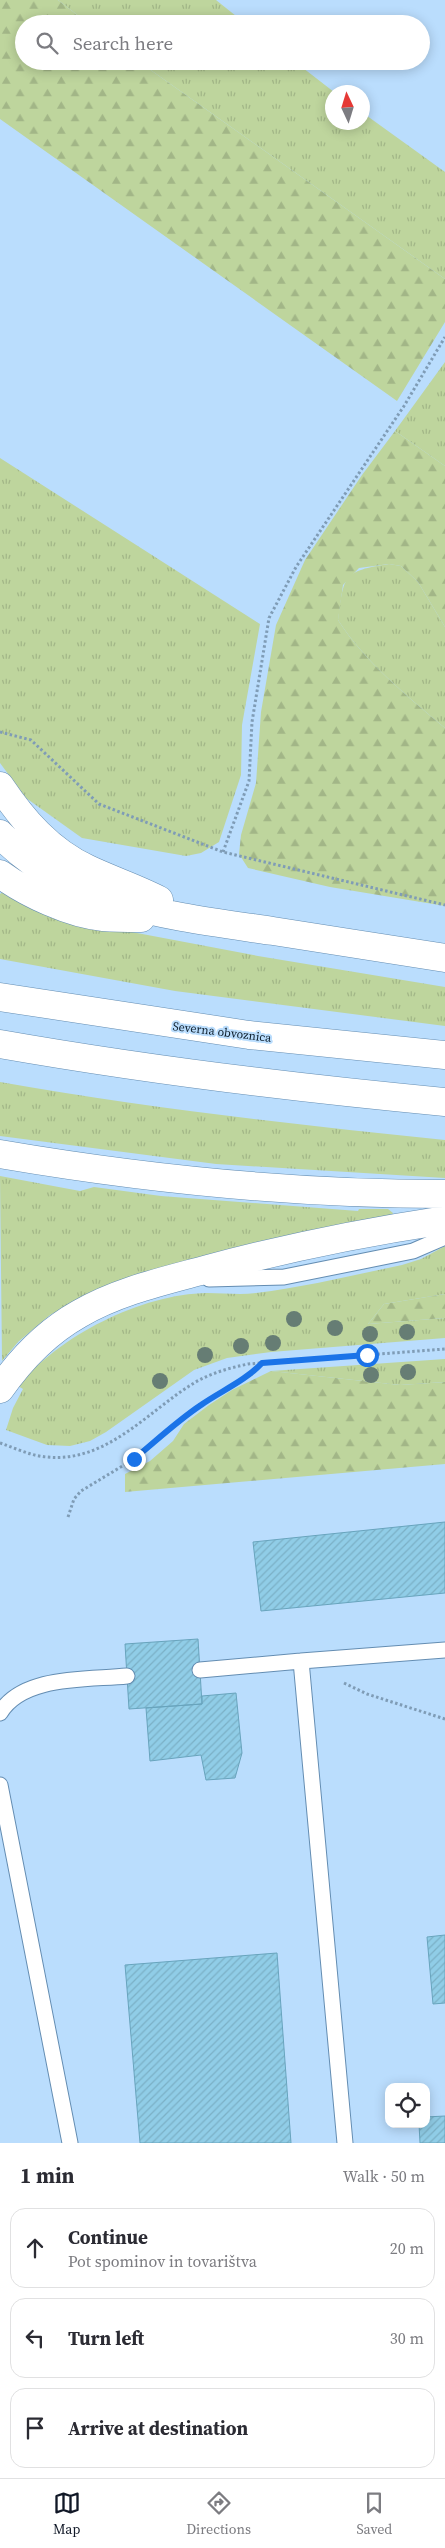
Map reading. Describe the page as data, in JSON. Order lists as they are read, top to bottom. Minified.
{"streets":{"highway":["Severna obvoznica"]},"north":"top","page":{"search":"Search here","heading":["1 min","Walk · 50 m"],"list":[["Continue","Pot spominov in tovarištva","20 m"],["Turn left","30 m"],"Arrive at destination"],"nav":["Map","Directions","Saved"]}}
